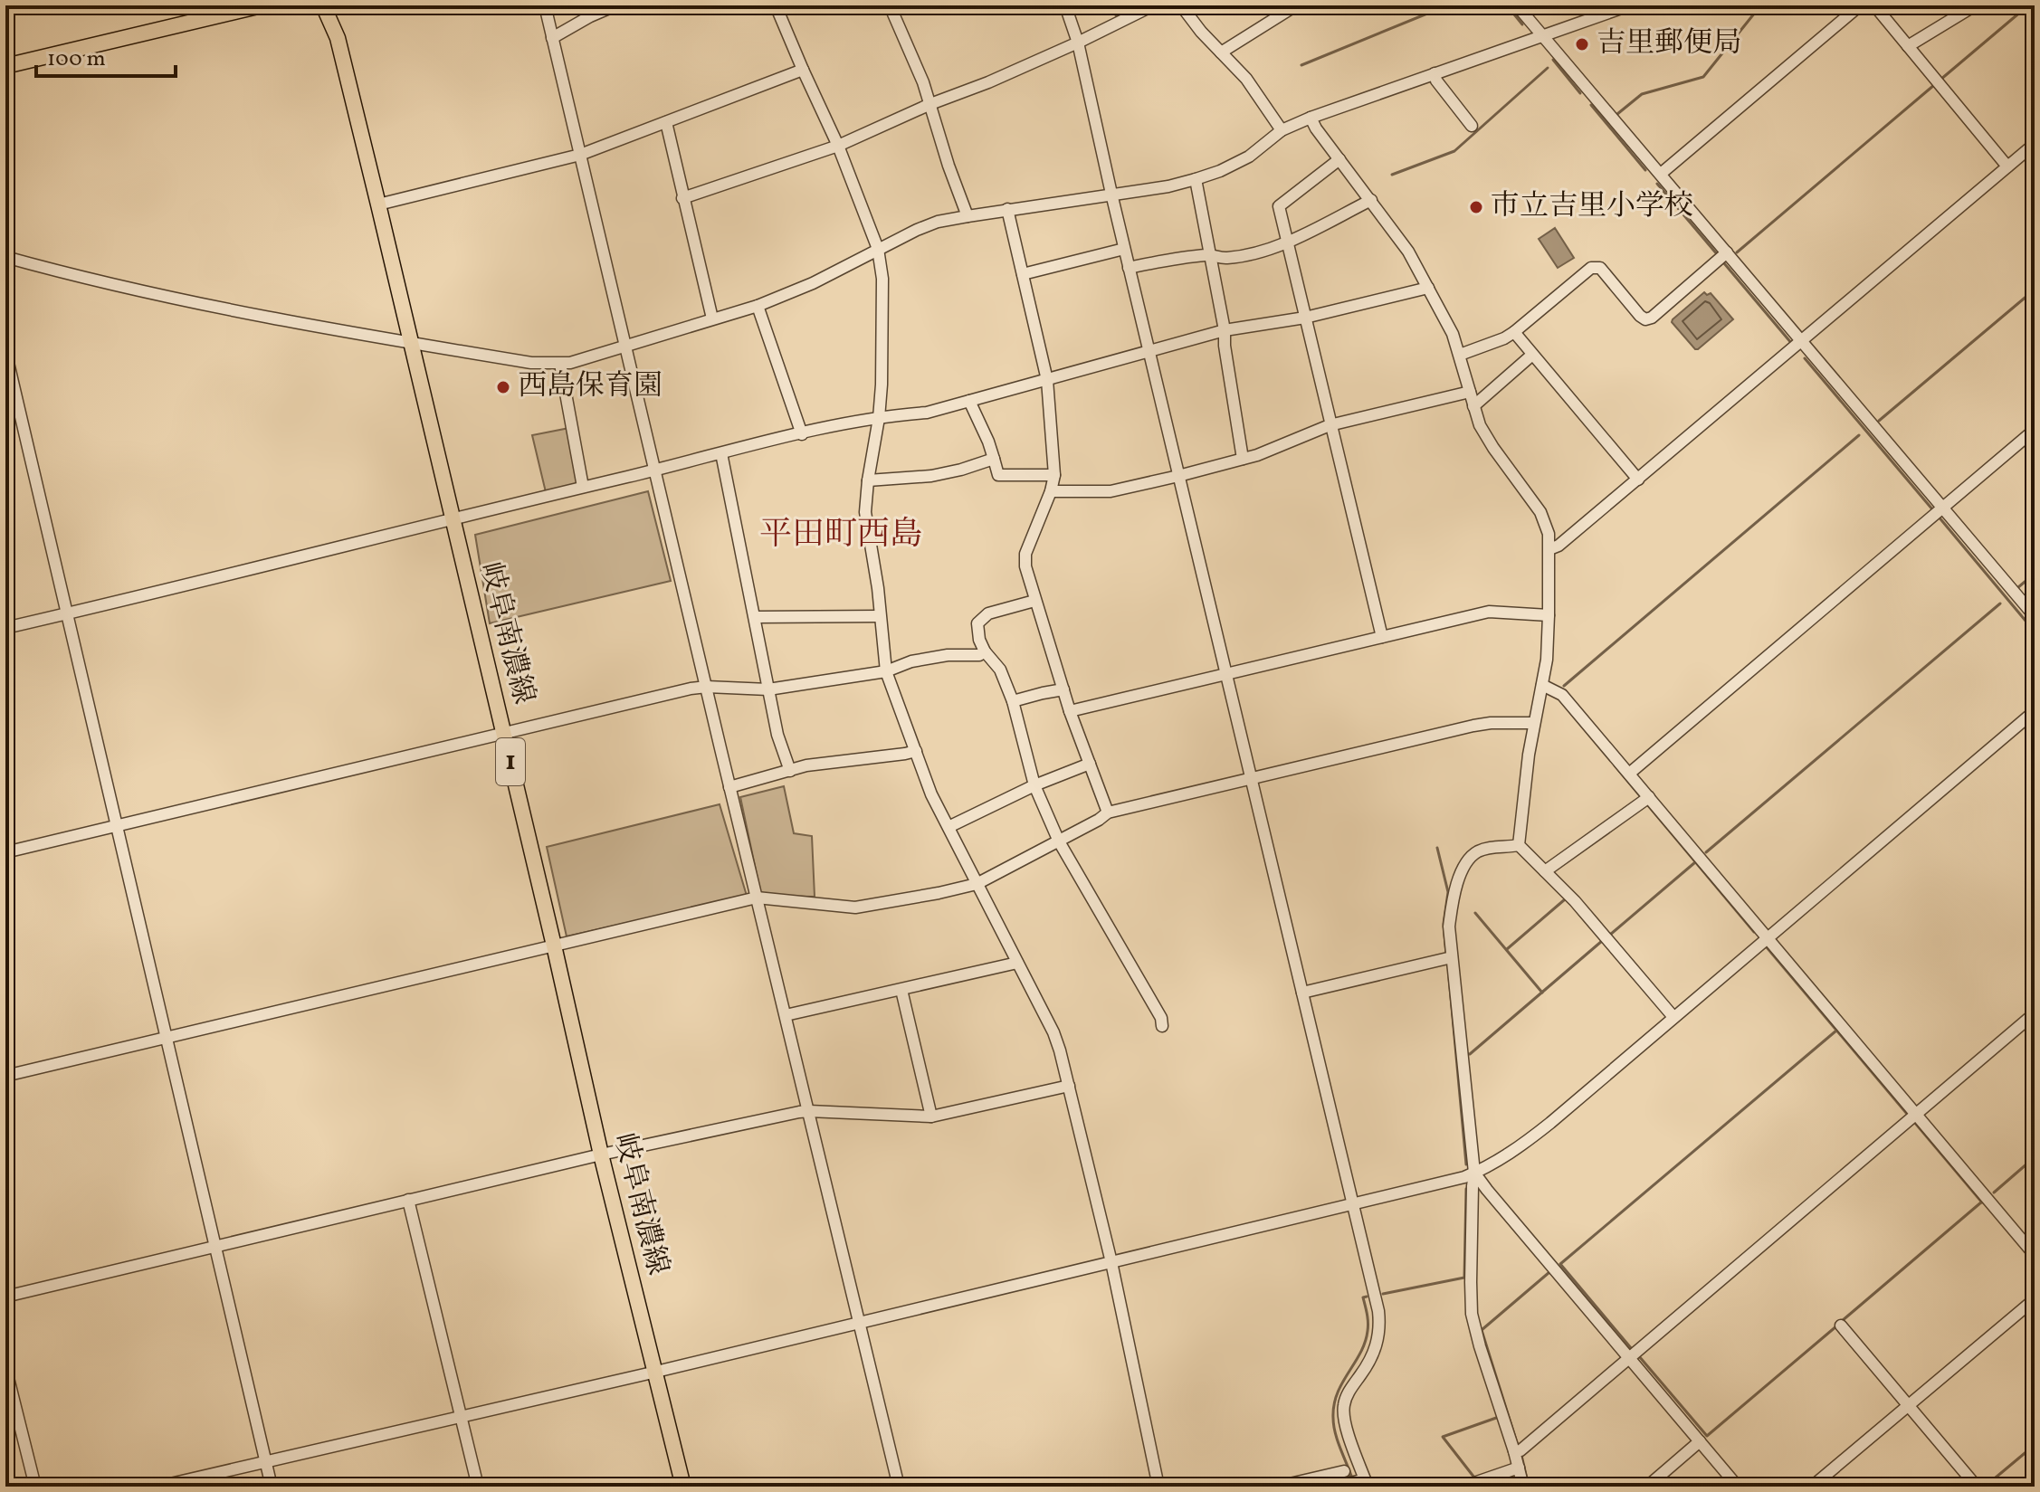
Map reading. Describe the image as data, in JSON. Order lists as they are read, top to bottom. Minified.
{"streets":{"main road":["岐阜南濃線","1"]},"districts":["平田町西島"],"places":["吉里郵便局","市立吉里小学校","西島保育園"],"scale_bar":"100 m"}
